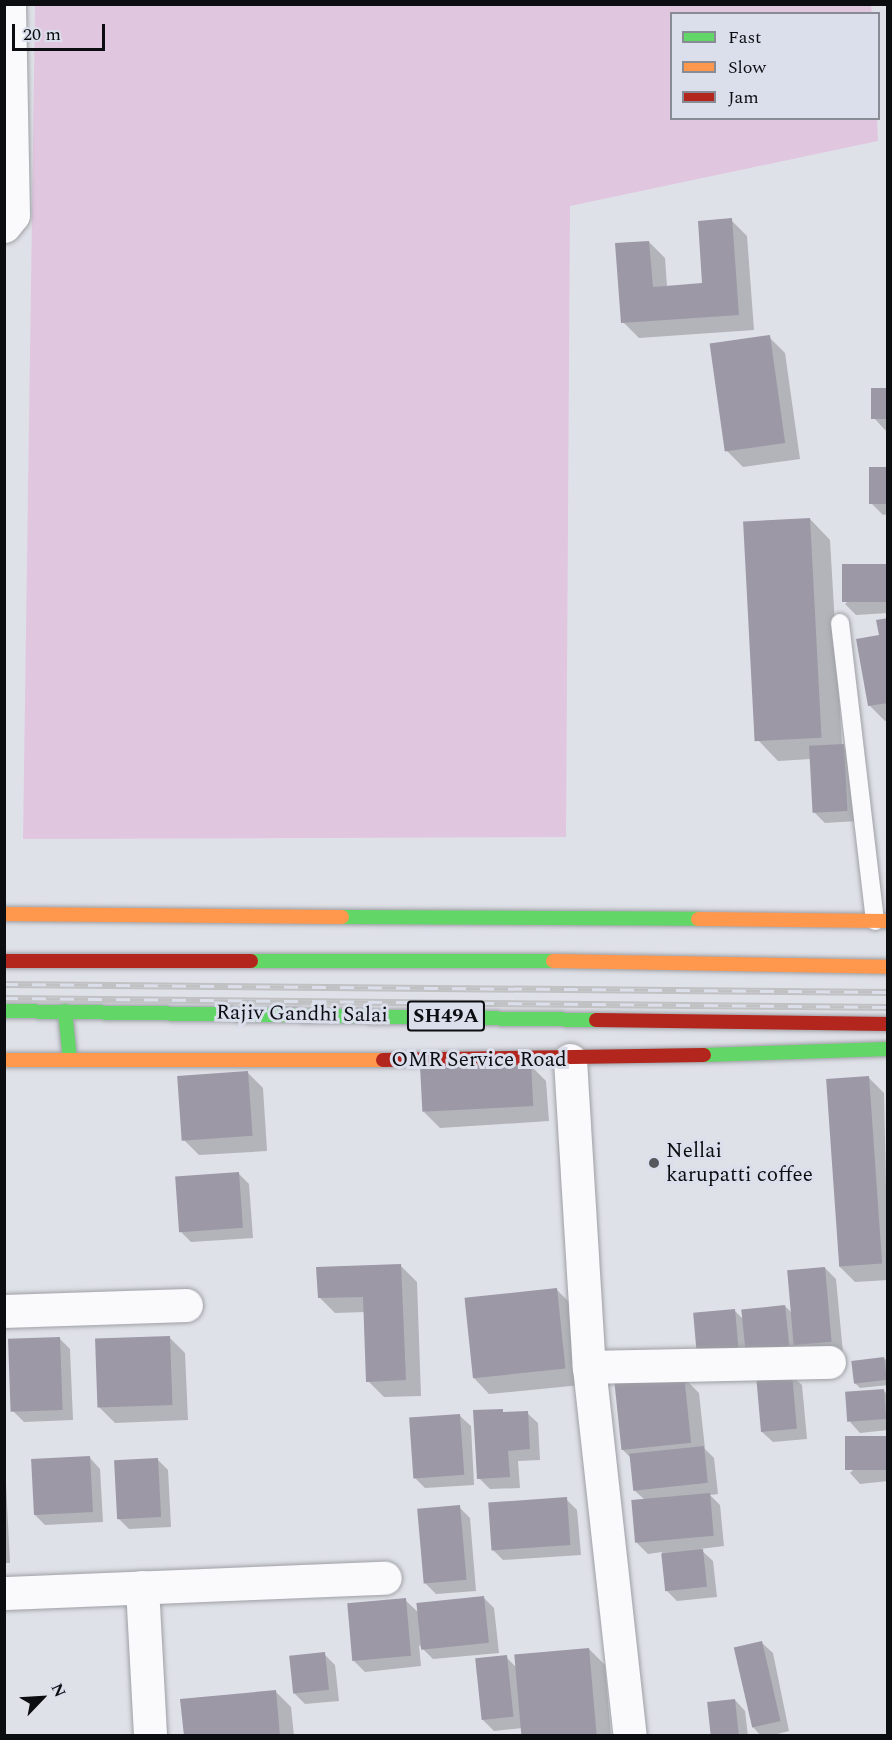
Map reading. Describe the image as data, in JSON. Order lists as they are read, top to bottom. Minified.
{"streets":{"main road":["Rajiv Gandhi Salai","SH49A","OMR Service Road"]},"places":["Nellai karupatti coffee"],"legend":["Fast","Slow","Jam"],"scale_bar":"20 m","north":"top right"}
